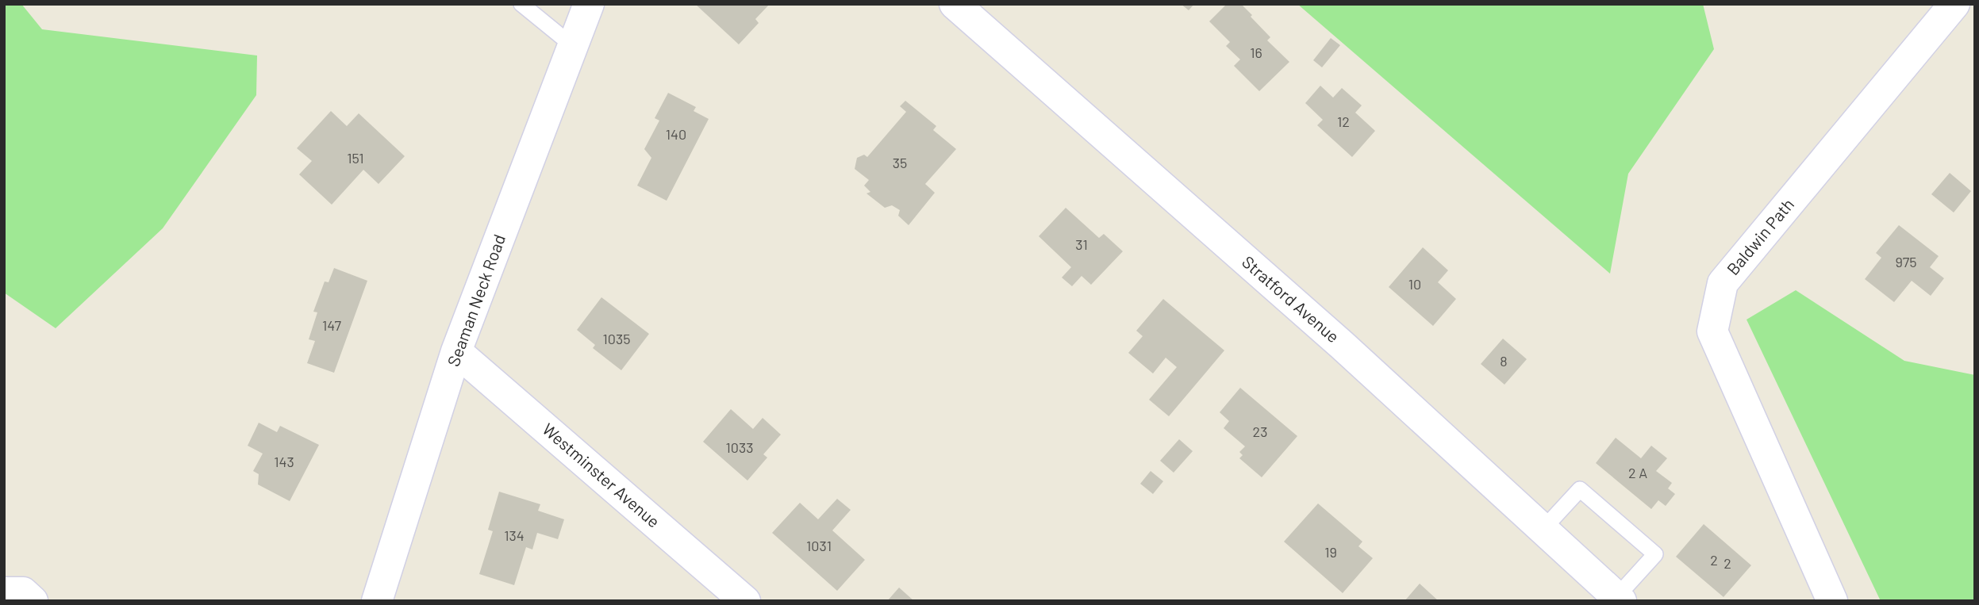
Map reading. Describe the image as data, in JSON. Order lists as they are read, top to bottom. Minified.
{"streets":{"street":["Baldwin Path","Stratford Avenue","Seaman Neck Road","Westminster Avenue"]},"crossings":[["Seaman Neck Road","Westminster Avenue"]],"house_numbers":["16","12","140","151","35","31","975","10","147","1035","8","23","1033","143","2 A","134","1031","19","2","2"]}
